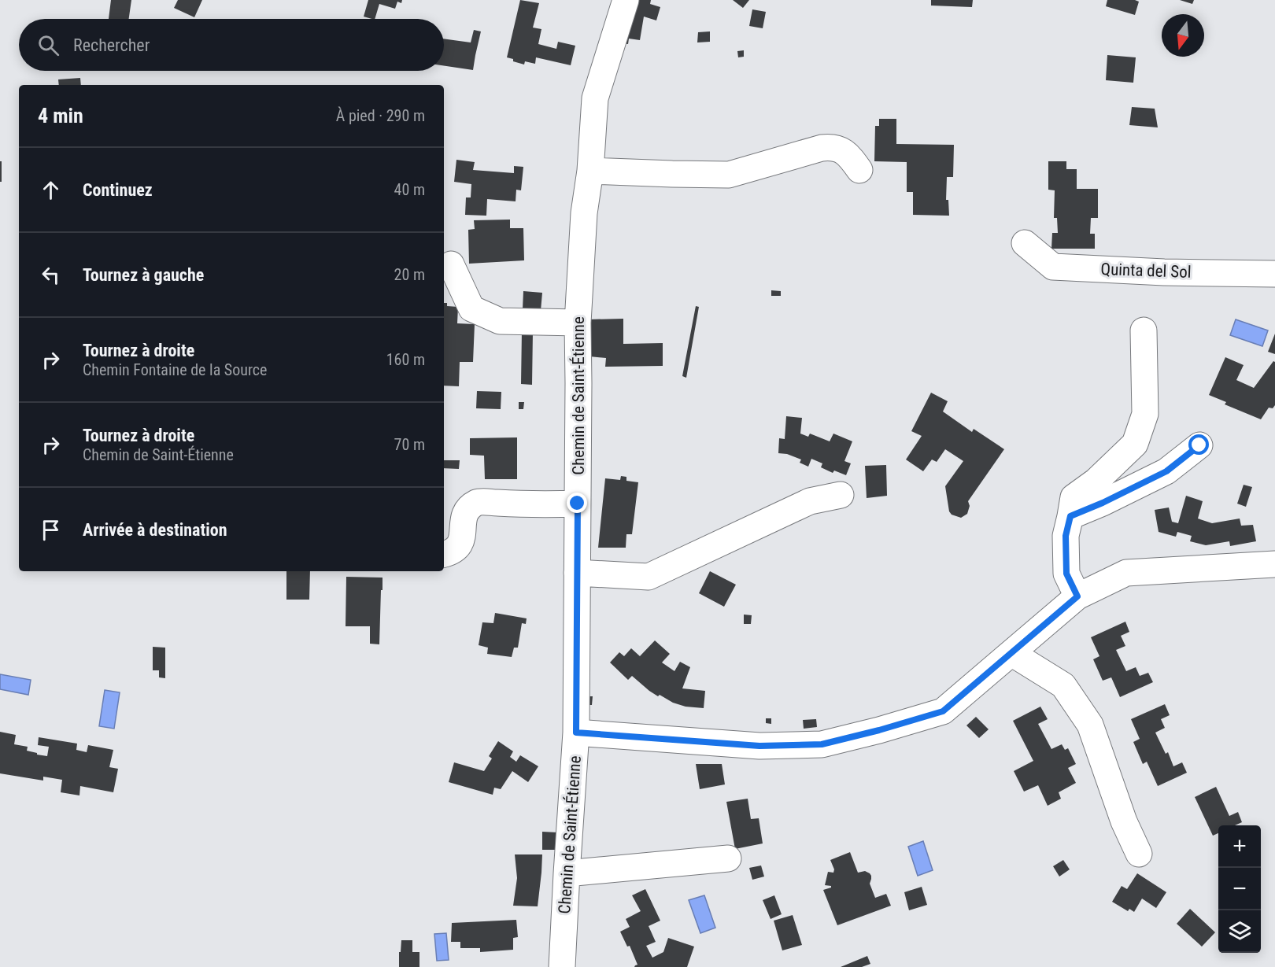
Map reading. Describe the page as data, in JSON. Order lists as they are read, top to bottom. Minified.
{"streets":{"street":["Quinta del Sol","Chemin de Saint-Étienne"]},"north":"bottom","page":{"search":"Rechercher","heading":["4 min","À pied · 290 m"],"list":[["Continuez","40 m"],["Tournez à gauche","20 m"],["Tournez à droite","Chemin Fontaine de la Source","160 m"],["Tournez à droite","Chemin de Saint-Étienne","70 m"],"Arrivée à destination"],"map_buttons":["+","−"]}}
